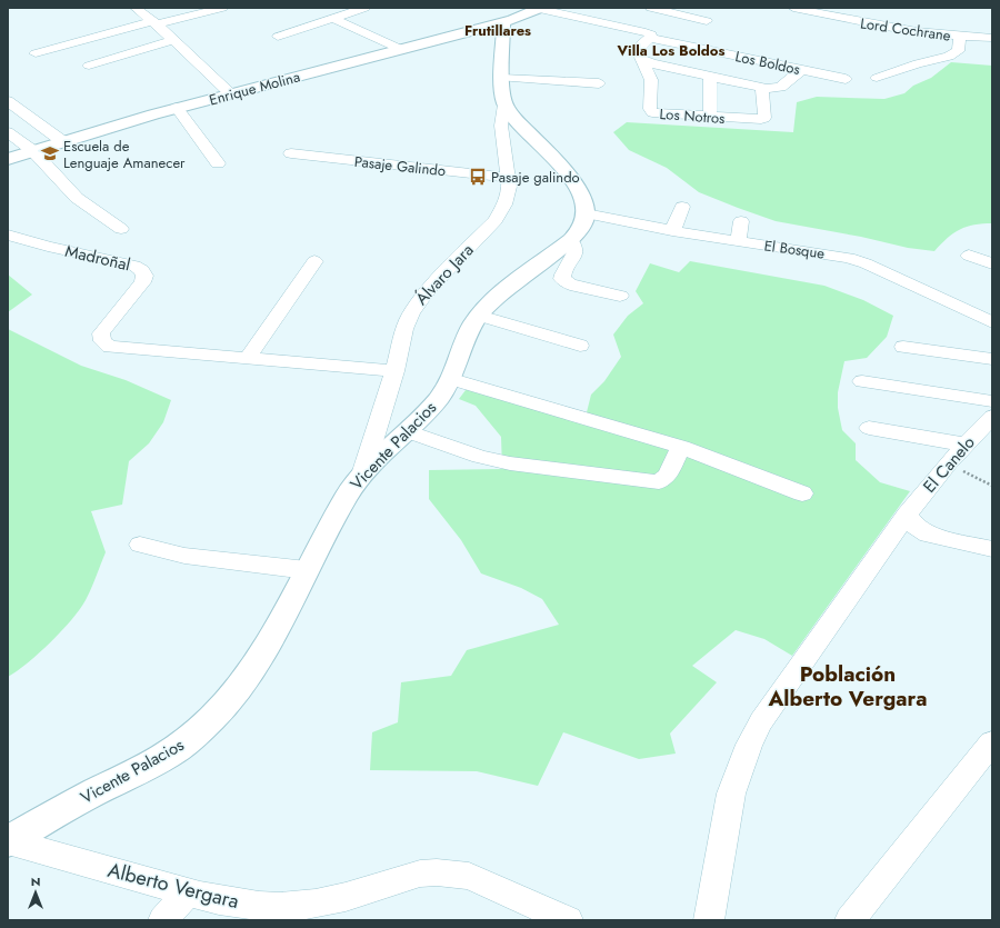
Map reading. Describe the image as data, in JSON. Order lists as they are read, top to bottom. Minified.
{"streets":{"main road":["Enrique Molina","Vicente Palacios"],"street":["Lord Cochrane","Los Boldos","Los Notros","Pasaje Galindo","El Bosque","Madroñal","Álvaro Jara","El Canelo","Alberto Vergara"]},"crossings":[["Pasaje Galindo","Álvaro Jara"],["El Bosque","Vicente Palacios"],["Madroñal","Álvaro Jara"],["Álvaro Jara","Vicente Palacios"],["Vicente Palacios","Alberto Vergara"]],"districts":["Frutillares","Villa Los Boldos","Población Alberto Vergara"],"places":{"school or university":["Escuela de Lenguaje Amanecer"],"bus stop":["Pasaje galindo"]},"north":"top"}
